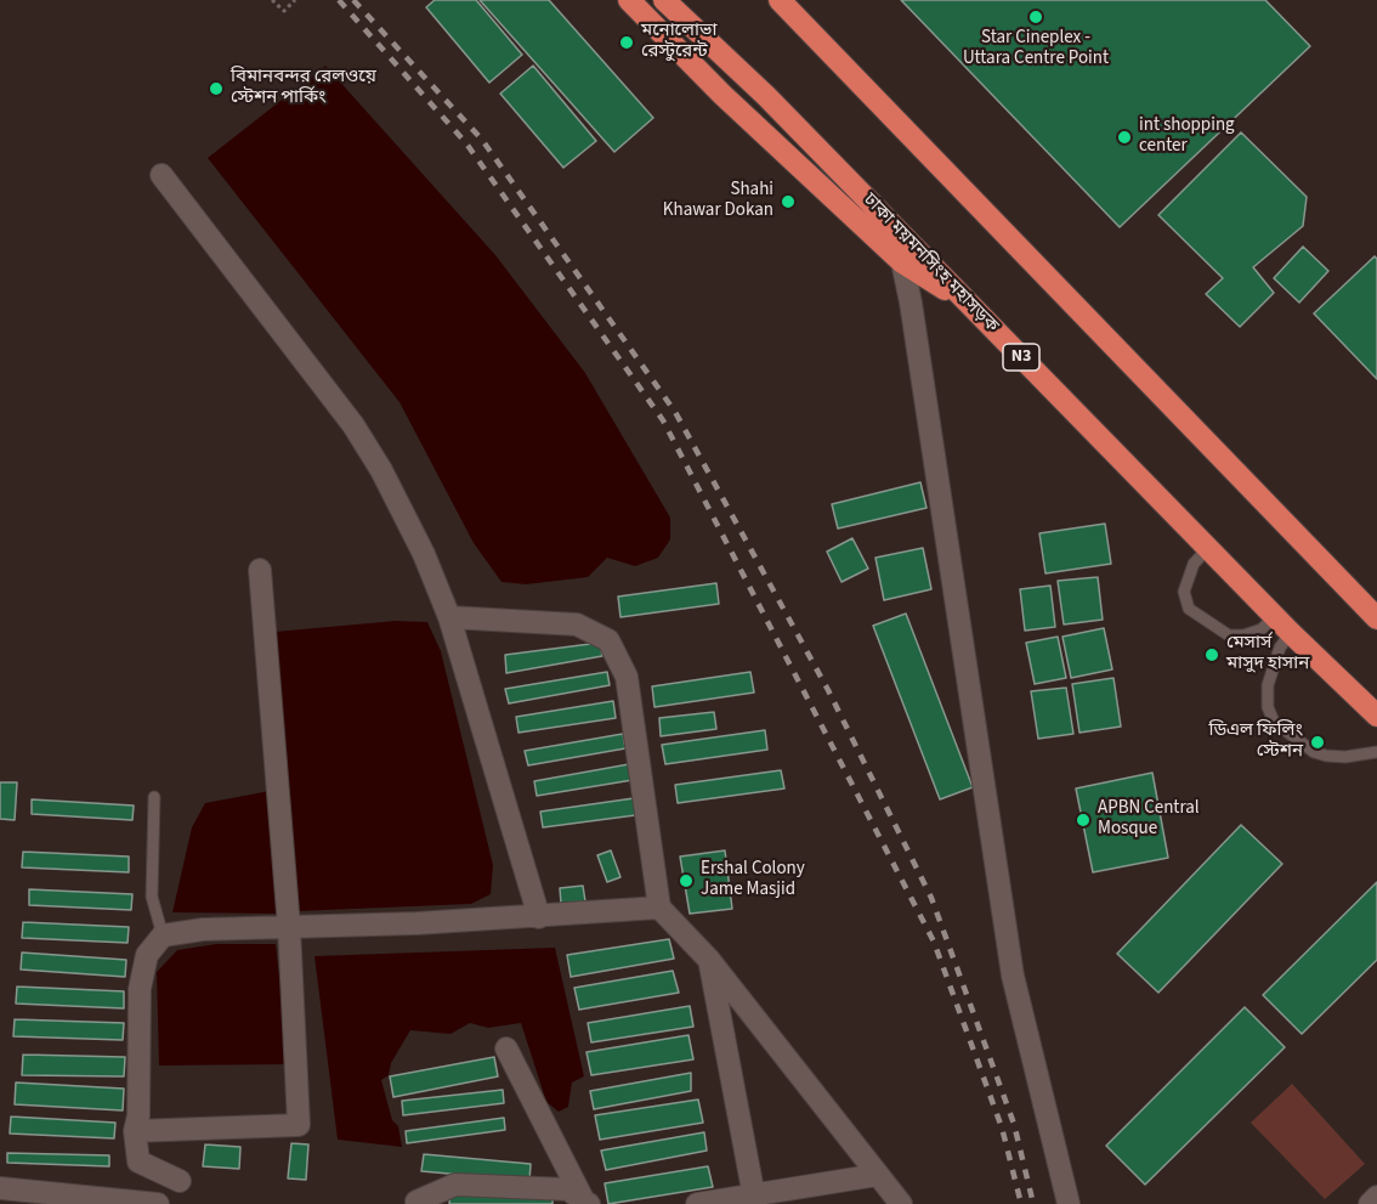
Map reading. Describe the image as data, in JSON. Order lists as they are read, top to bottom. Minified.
{"streets":{"highway":["ঢাকা ময়মনসিংহ মহাসড়ক","N3"]},"places":["Star Cineplex - Uttara Centre Point","মনোলোভা রেস্টুরেন্ট","বিমানবন্দর রেলওয়ে স্টেশন পার্কিং","int shopping center","Shahi Khawar Dokan","মেসার্স মাসুদ হাসান","ডিএল ফিলিং স্টেশন","APBN Central Mosque","Ershal Colony Jame Masjid"]}
